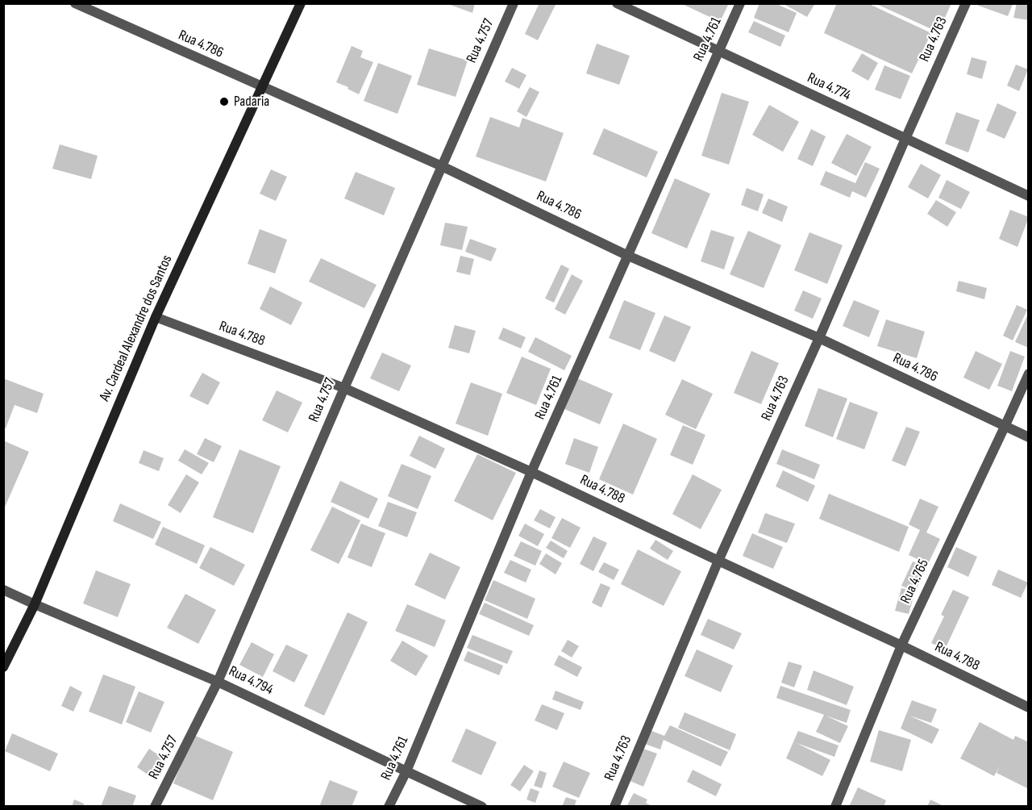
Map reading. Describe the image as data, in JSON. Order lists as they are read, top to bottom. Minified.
{"streets":{"main road":["Av. Cardeal Alexandre dos Santos"],"street":["Rua 4.761","Rua 4.763","Rua 4.757","Rua 4.786","Rua 4.774","Rua 4.788","Rua 4.765","Rua 4.794"]},"crossings":[["Rua 4.761","Rua 4.786"],["Rua 4.761","Rua 4.774"],["Rua 4.761","Rua 4.788"],["Rua 4.761","Rua 4.794"],["Rua 4.763","Rua 4.786"],["Rua 4.763","Rua 4.774"],["Rua 4.763","Rua 4.788"],["Rua 4.757","Rua 4.786"],["Rua 4.757","Rua 4.788"],["Rua 4.757","Rua 4.794"],["Rua 4.786","Av. Cardeal Alexandre dos Santos"],["Rua 4.786","Rua 4.765"],["Av. Cardeal Alexandre dos Santos","Rua 4.788"],["Av. Cardeal Alexandre dos Santos","Rua 4.794"],["Rua 4.788","Rua 4.765"]],"places":["Padaria"]}
